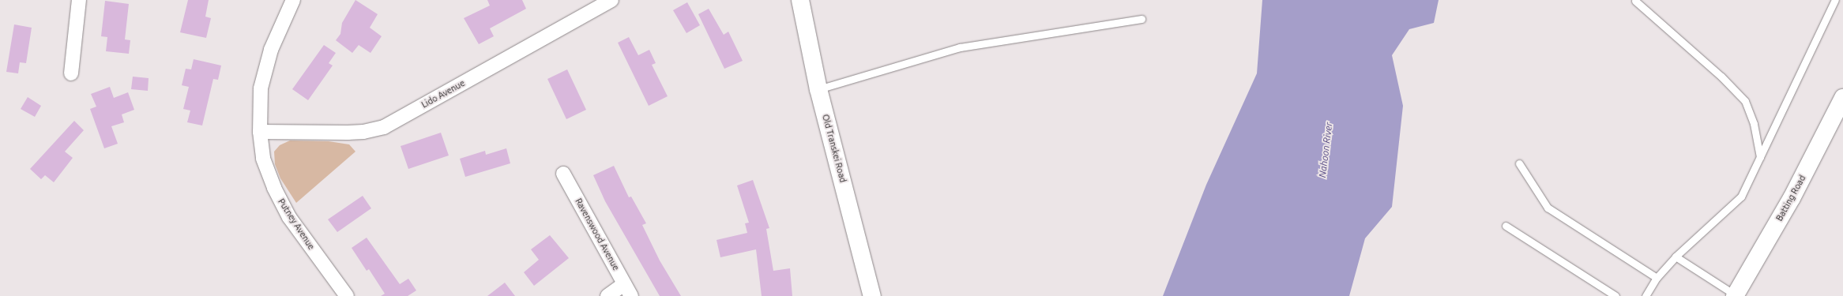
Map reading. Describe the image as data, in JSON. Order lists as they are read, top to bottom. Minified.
{"streets":{"main road":["Old Transkei Road","Batting Road"],"street":["Lido Avenue","Putney Avenue","Ravenswood Avenue"]},"crossings":[["Lido Avenue","Putney Avenue"]],"water":["Nahoon River"]}
